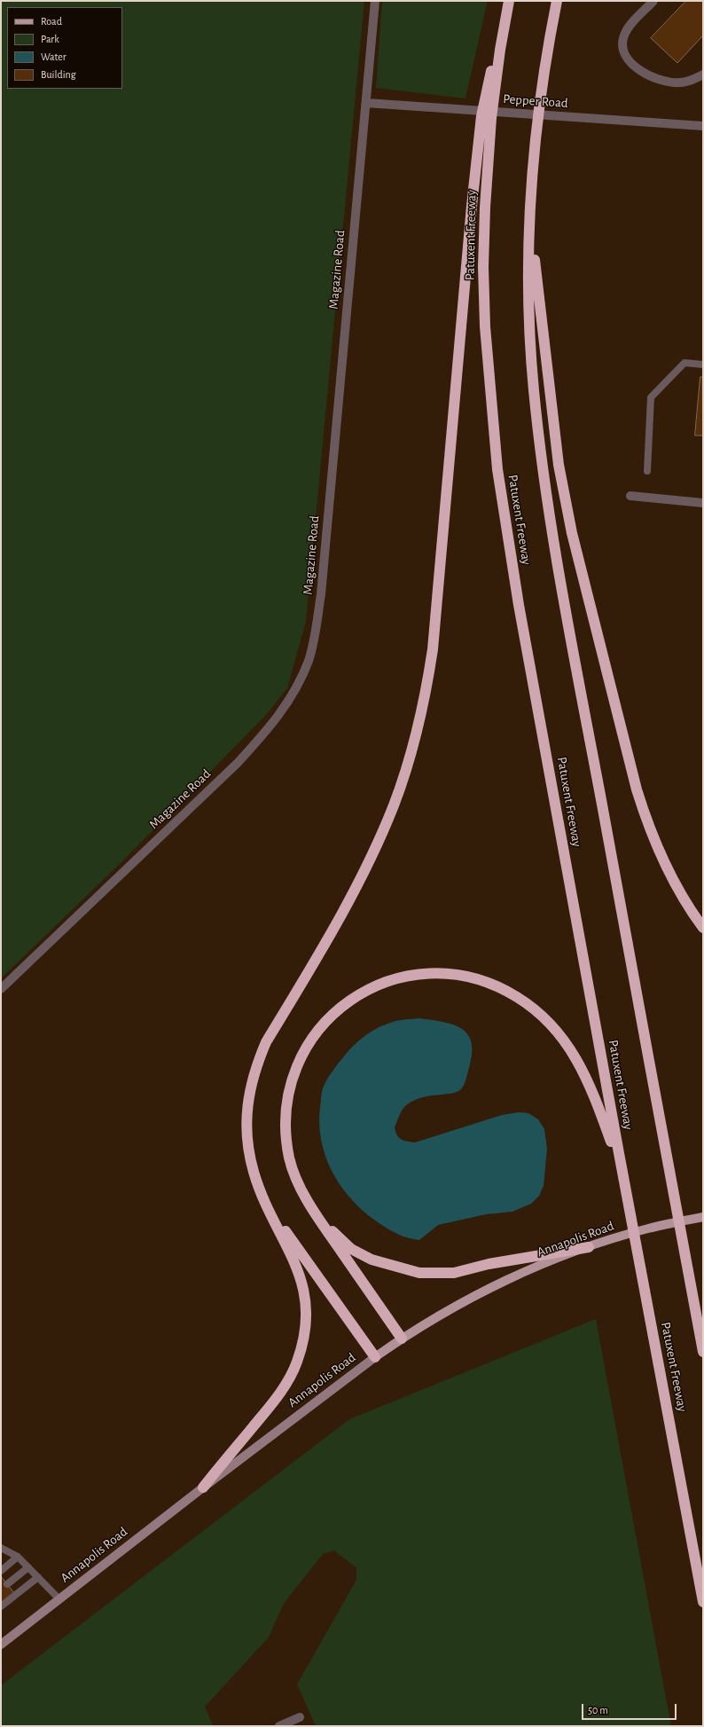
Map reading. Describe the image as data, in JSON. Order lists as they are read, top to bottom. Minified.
{"streets":{"highway":["Patuxent Freeway"],"main road":["Annapolis Road"],"street":["Pepper Road","Magazine Road"]},"crossings":[["Pepper Road","Magazine Road"]],"legend":["Road","Park","Water","Building"],"scale_bar":"50 m"}
